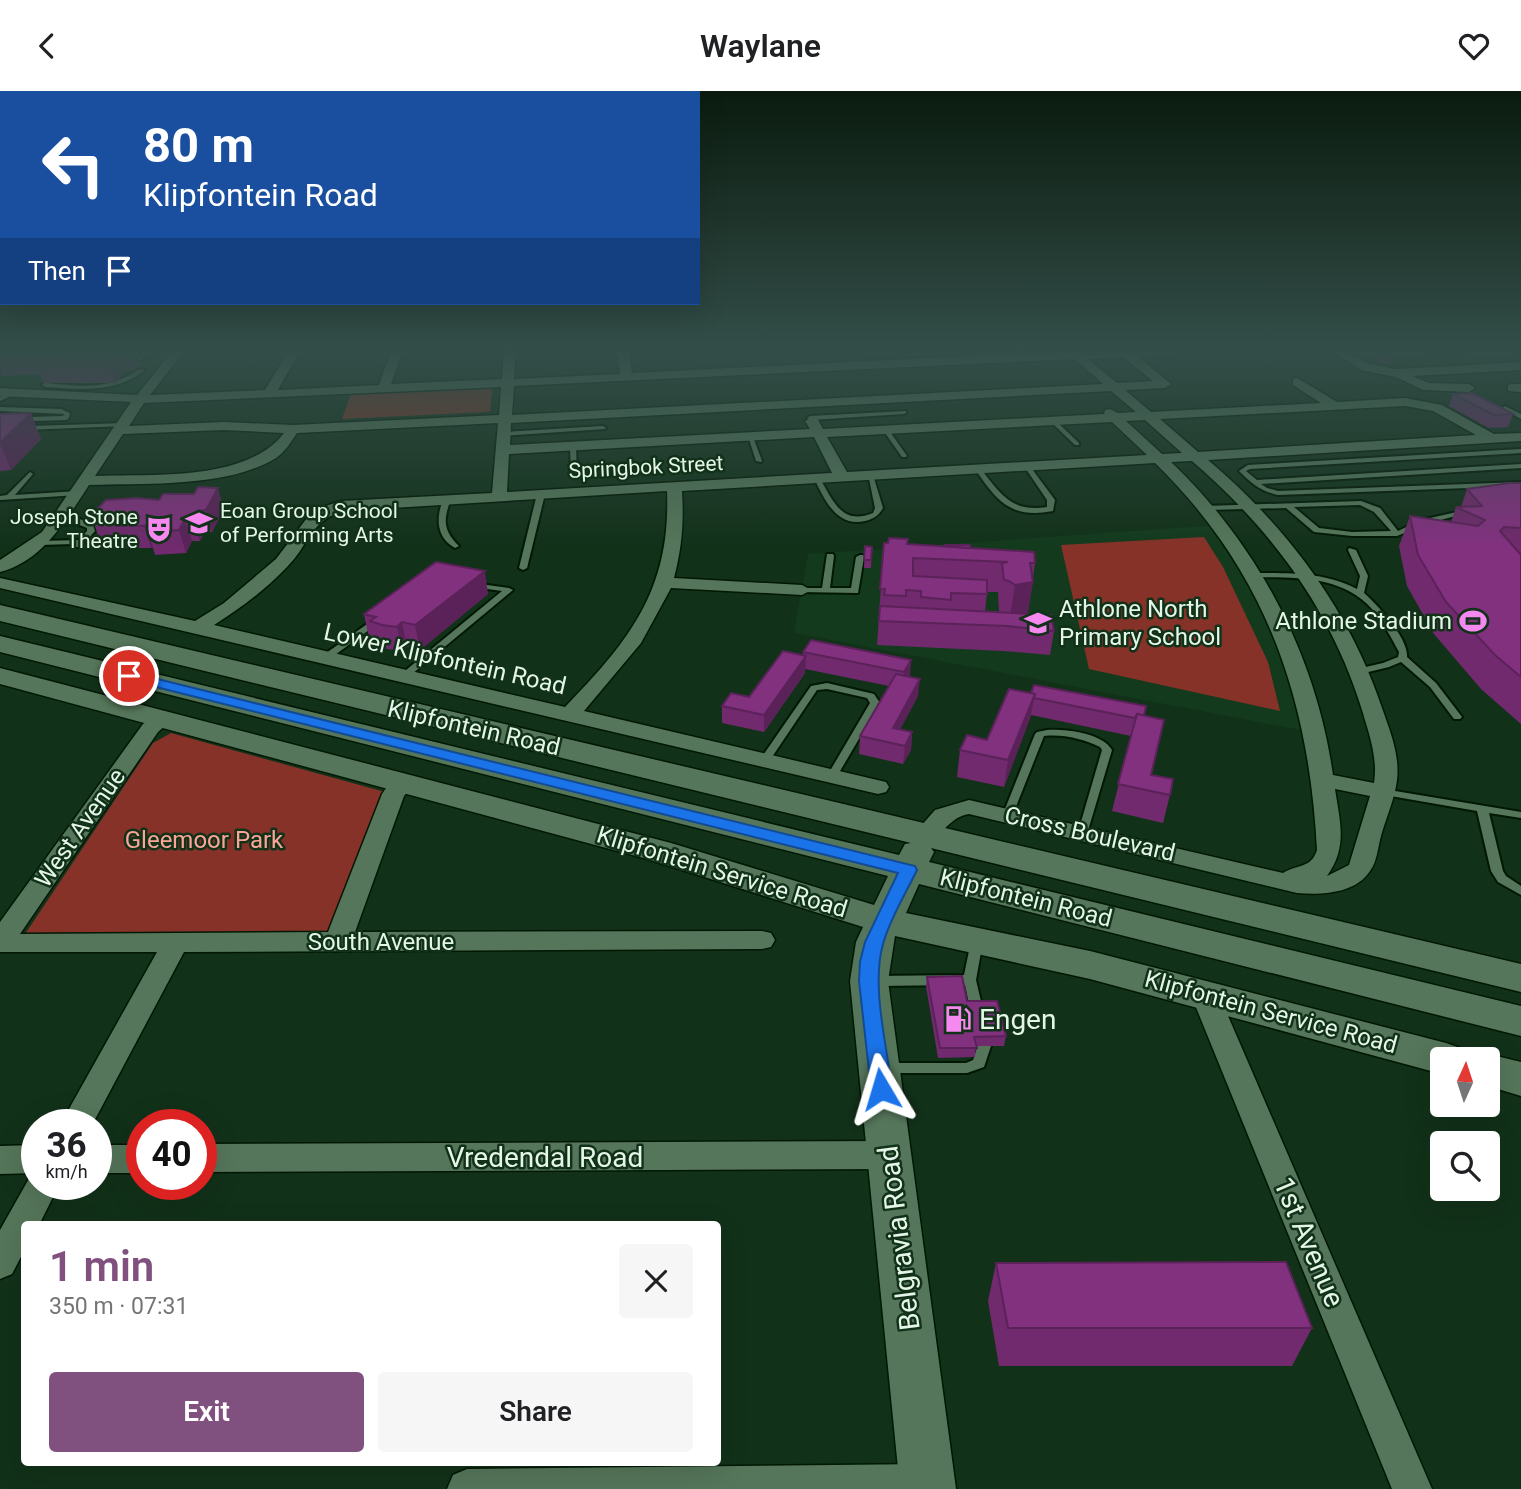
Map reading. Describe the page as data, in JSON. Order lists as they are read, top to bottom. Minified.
{"streets":{"main road":["Klipfontein Road","Klipfontein Service Road","Belgravia Road"],"street":["Springbok Street","Lower Klipfontein Road","West Avenue","Cross Boulevard","South Avenue","Vredendal Road","1st Avenue"]},"crossings":[["Springbok Street","Lower Klipfontein Road"],["Springbok Street","Cross Boulevard"],["Klipfontein Road","Cross Boulevard"],["Klipfontein Road","Belgravia Road"],["West Avenue","Klipfontein Service Road"],["West Avenue","South Avenue"],["Cross Boulevard","Belgravia Road"],["Klipfontein Service Road","Belgravia Road"],["Klipfontein Service Road","1st Avenue"],["Vredendal Road","Belgravia Road"]],"parks":["Gleemoor Park"],"places":{"school or university":["Eoan Group School of Performing Arts","Athlone North Primary School"],"theatre":["Joseph Stone Theatre"],"sports":["Athlone Stadium"],"fuel station":["Engen"]},"north":"top","page":{"header":"Waylane","turn":["80 m","Klipfontein Road"],"then":"Then","speed":"36 km/h","limit":"40","heading":["1 min","350 m · 07:31"],"buttons":["Exit","Share"]}}
